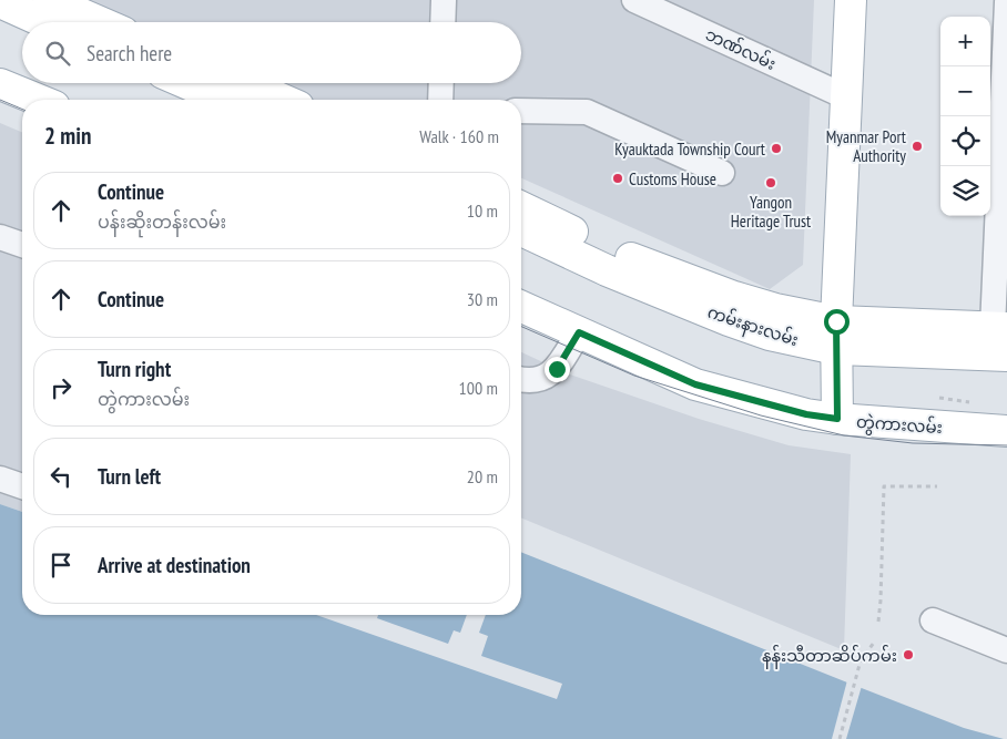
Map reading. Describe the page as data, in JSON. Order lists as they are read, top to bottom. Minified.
{"streets":{"main road":["ကမ်းနားလမ်း","တွဲကားလမ်း"],"street":["ဘဏ်လမ်း"]},"places":["Myanmar Port Authority","Kyauktada Township Court","Customs House","Yangon Heritage Trust","နန်းသီတာဆိပ်ကမ်း"],"page":{"map_buttons":["+","−"],"search":"Search here","heading":["2 min","Walk · 160 m"],"list":[["Continue","ပန်းဆိုးတန်းလမ်း","10 m"],["Continue","30 m"],["Turn right","တွဲကားလမ်း","100 m"],["Turn left","20 m"],"Arrive at destination"]}}
